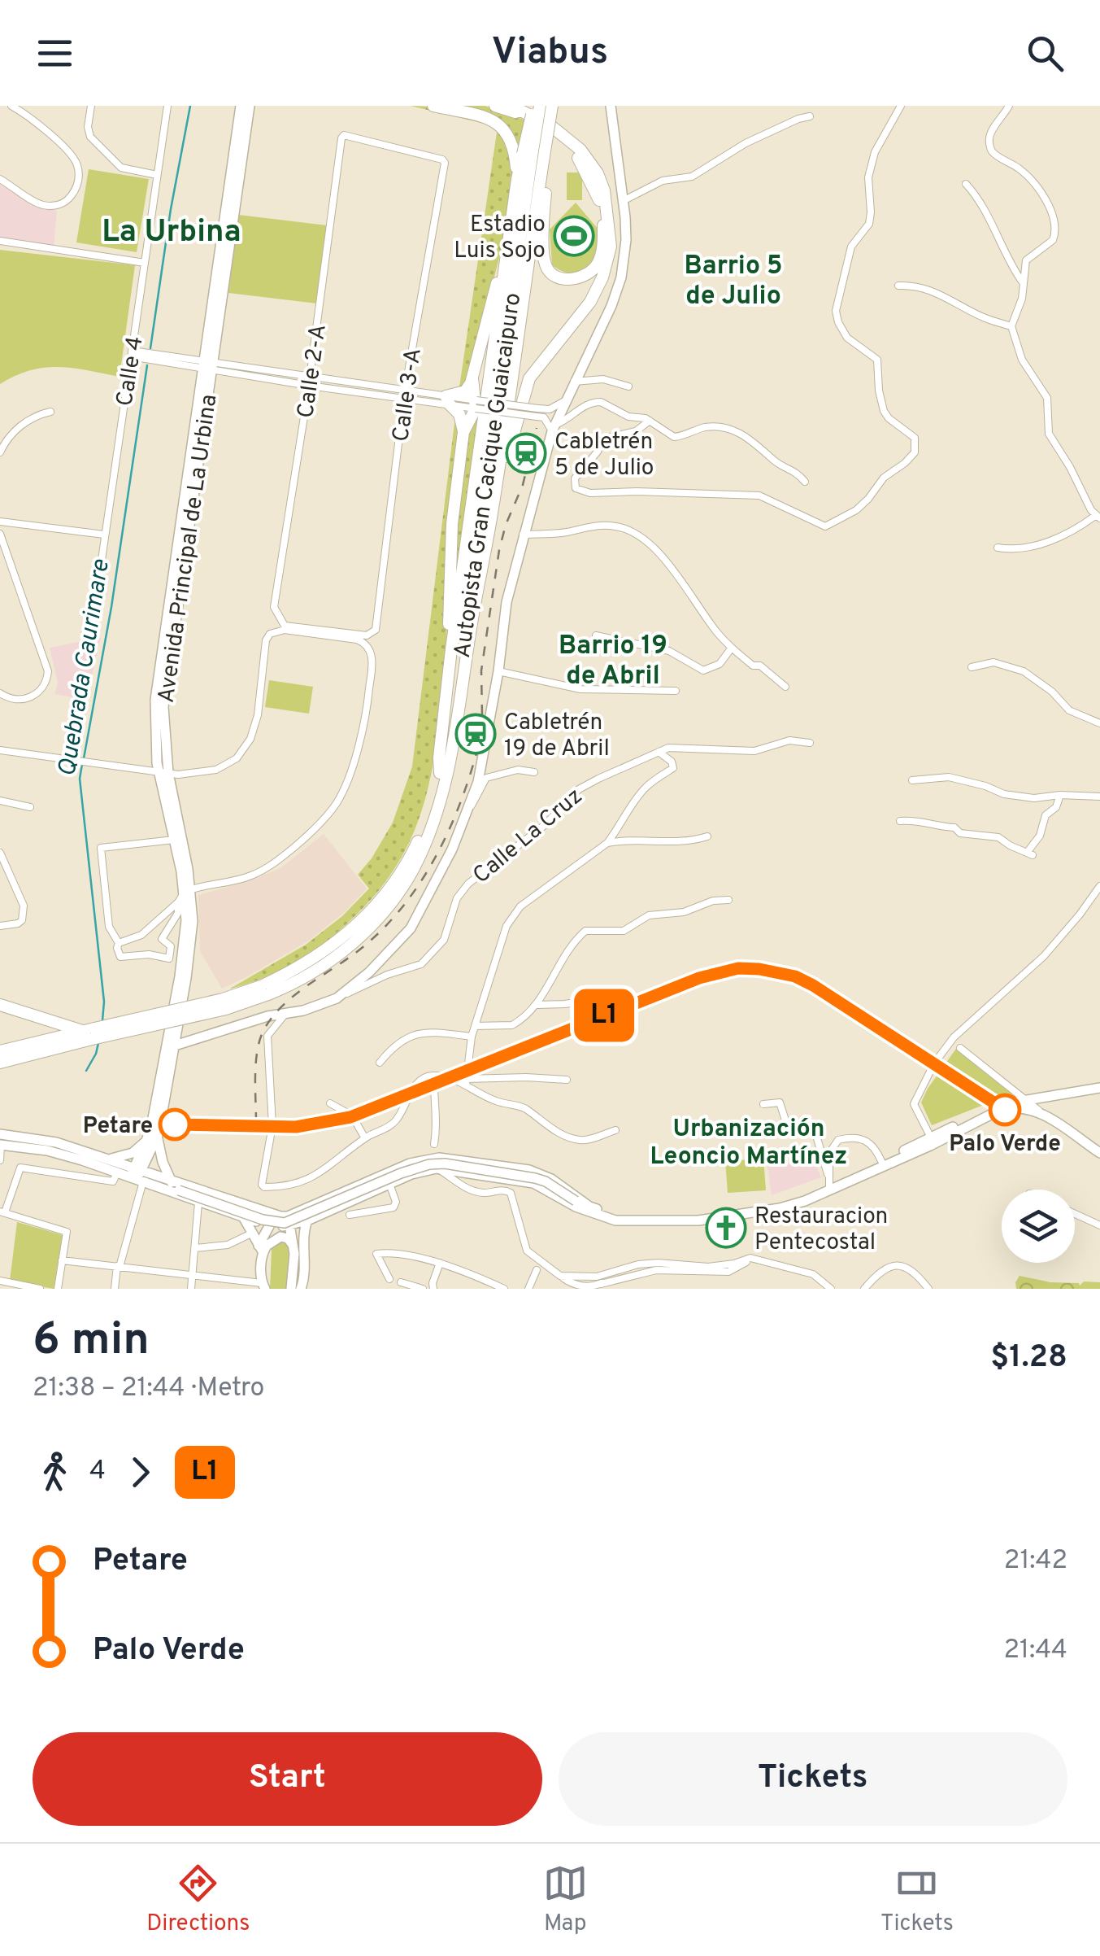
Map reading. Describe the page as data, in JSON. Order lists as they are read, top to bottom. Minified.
{"streets":{"highway":["Autopista Gran Cacique Guaicaipuro"],"street":["Calle 4","Calle 2-A","Calle 3-A","Avenida Principal de La Urbina","Calle La Cruz"]},"crossings":[["Calle 2-A","Calle 3-A"]],"districts":["La Urbina","Barrio 5 de Julio","Barrio 19 de Abril","Urbanización Leoncio Martínez"],"water":["Quebrada Caurimare"],"places":{"sports":["Estadio Luis Sojo"],"station":["Cabletrén 5 de Julio","Cabletrén 19 de Abril"],"other":["Palo Verde","Petare"],"church":["Restauracion Pentecostal"]},"lines":["metro line L1"],"page":{"header":"Viabus","on_map":"L1","heading":["6 min","21:38 – 21:44 · Metro","$1.28"],"legs":["4","L1"],"list":[{"name":"Petare","value":"21:42"},{"name":"Palo Verde","value":"21:44"}],"buttons":["Start","Tickets"],"tabs":["Directions","Map","Tickets"]}}
